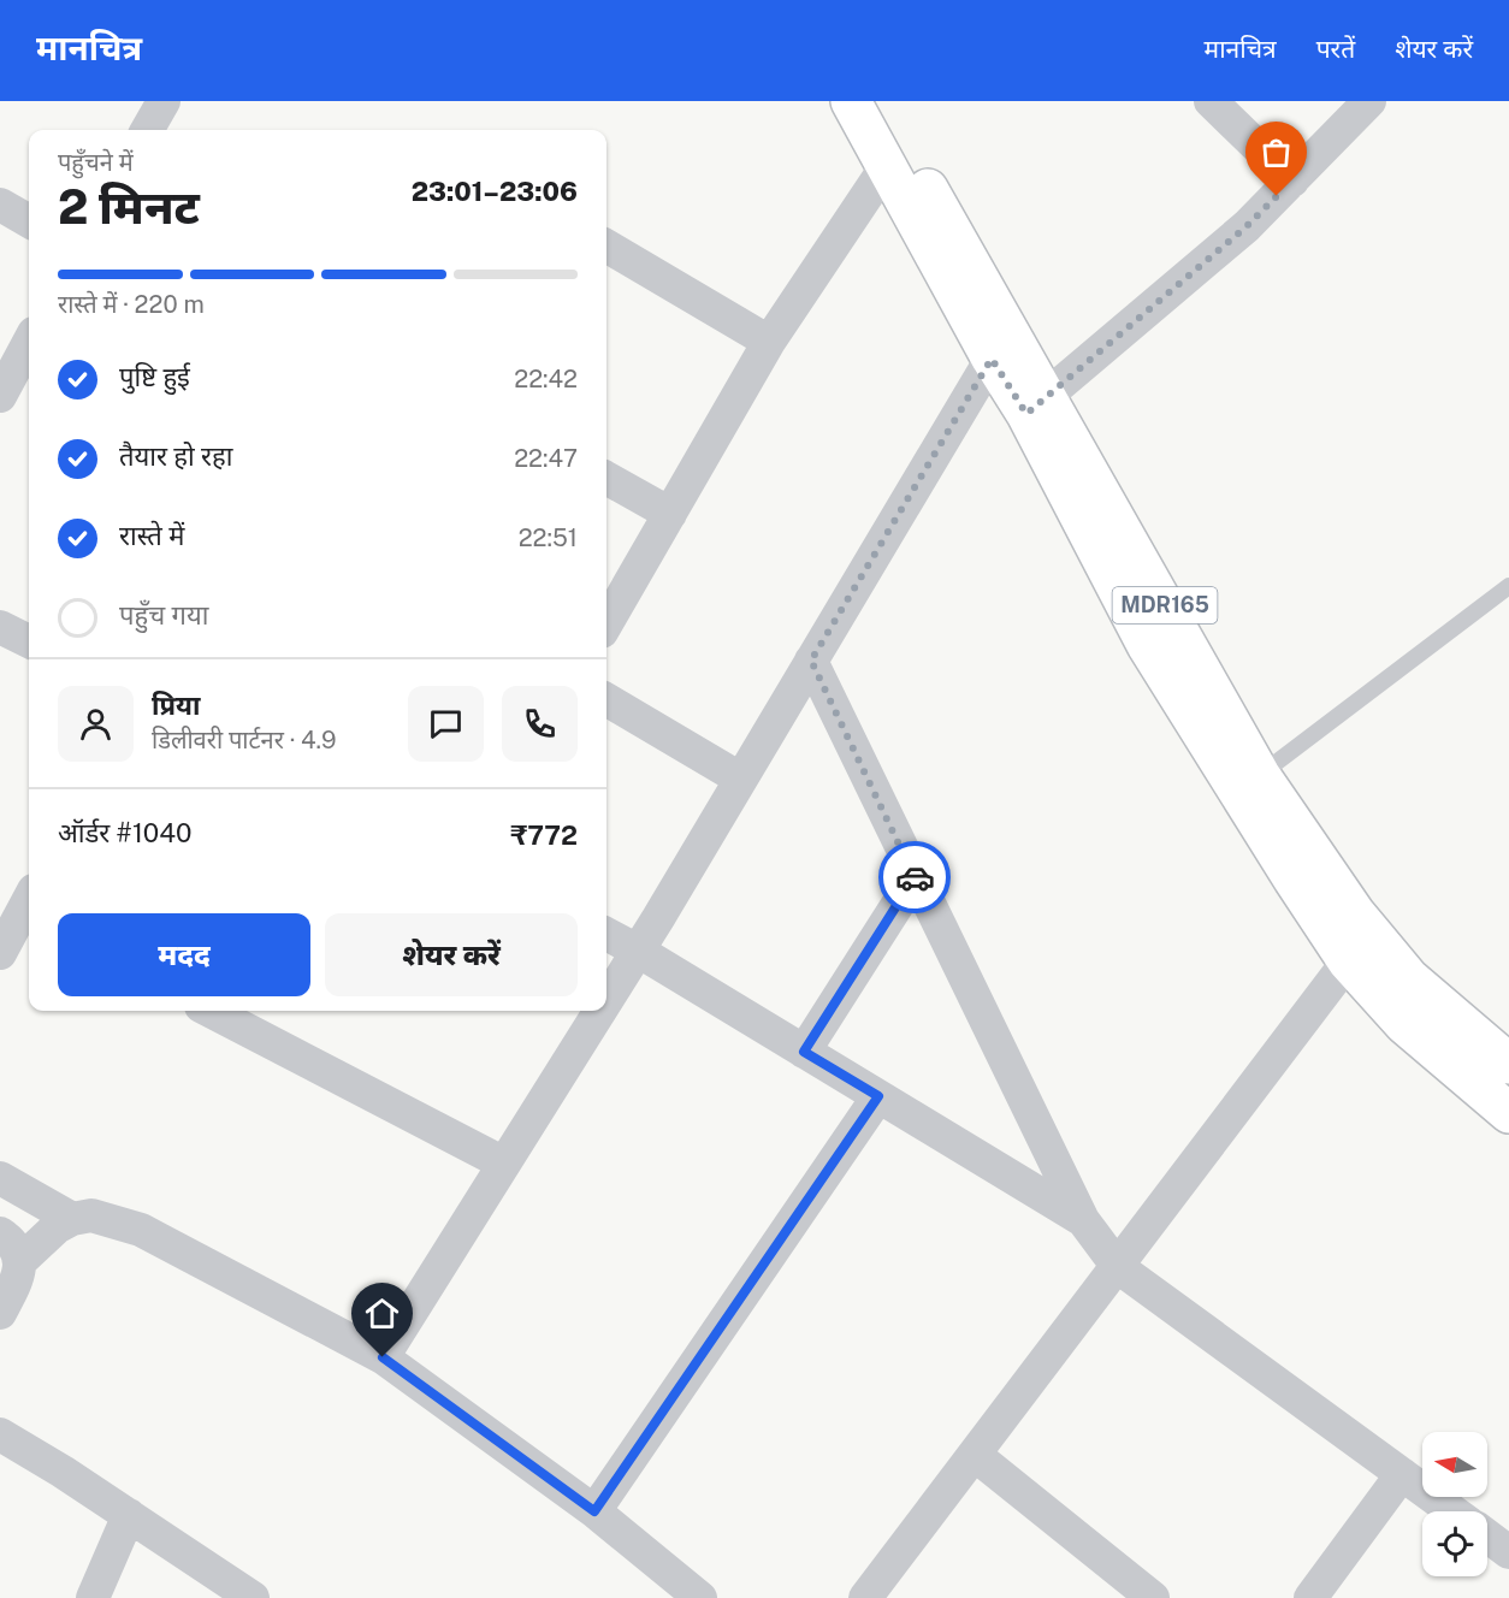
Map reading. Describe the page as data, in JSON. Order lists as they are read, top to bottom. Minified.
{"streets":{"main road":["MDR165"]},"north":"left","page":{"header":"मानचित्र","nav":["मानचित्र","परतें","शेयर करें"],"heading":["2 मिनट","पहुँचने में","23:01–23:06"],"panel":["प्रिया","डिलीवरी पार्टनर · 4.9","ऑर्डर #1040","₹772"],"bar":"रास्ते में · 220 m","list":[["पुष्टि हुई","22:42"],["तैयार हो रहा","22:47"],["रास्ते में","22:51"],"पहुँच गया"],"buttons":["मदद","शेयर करें"]}}
